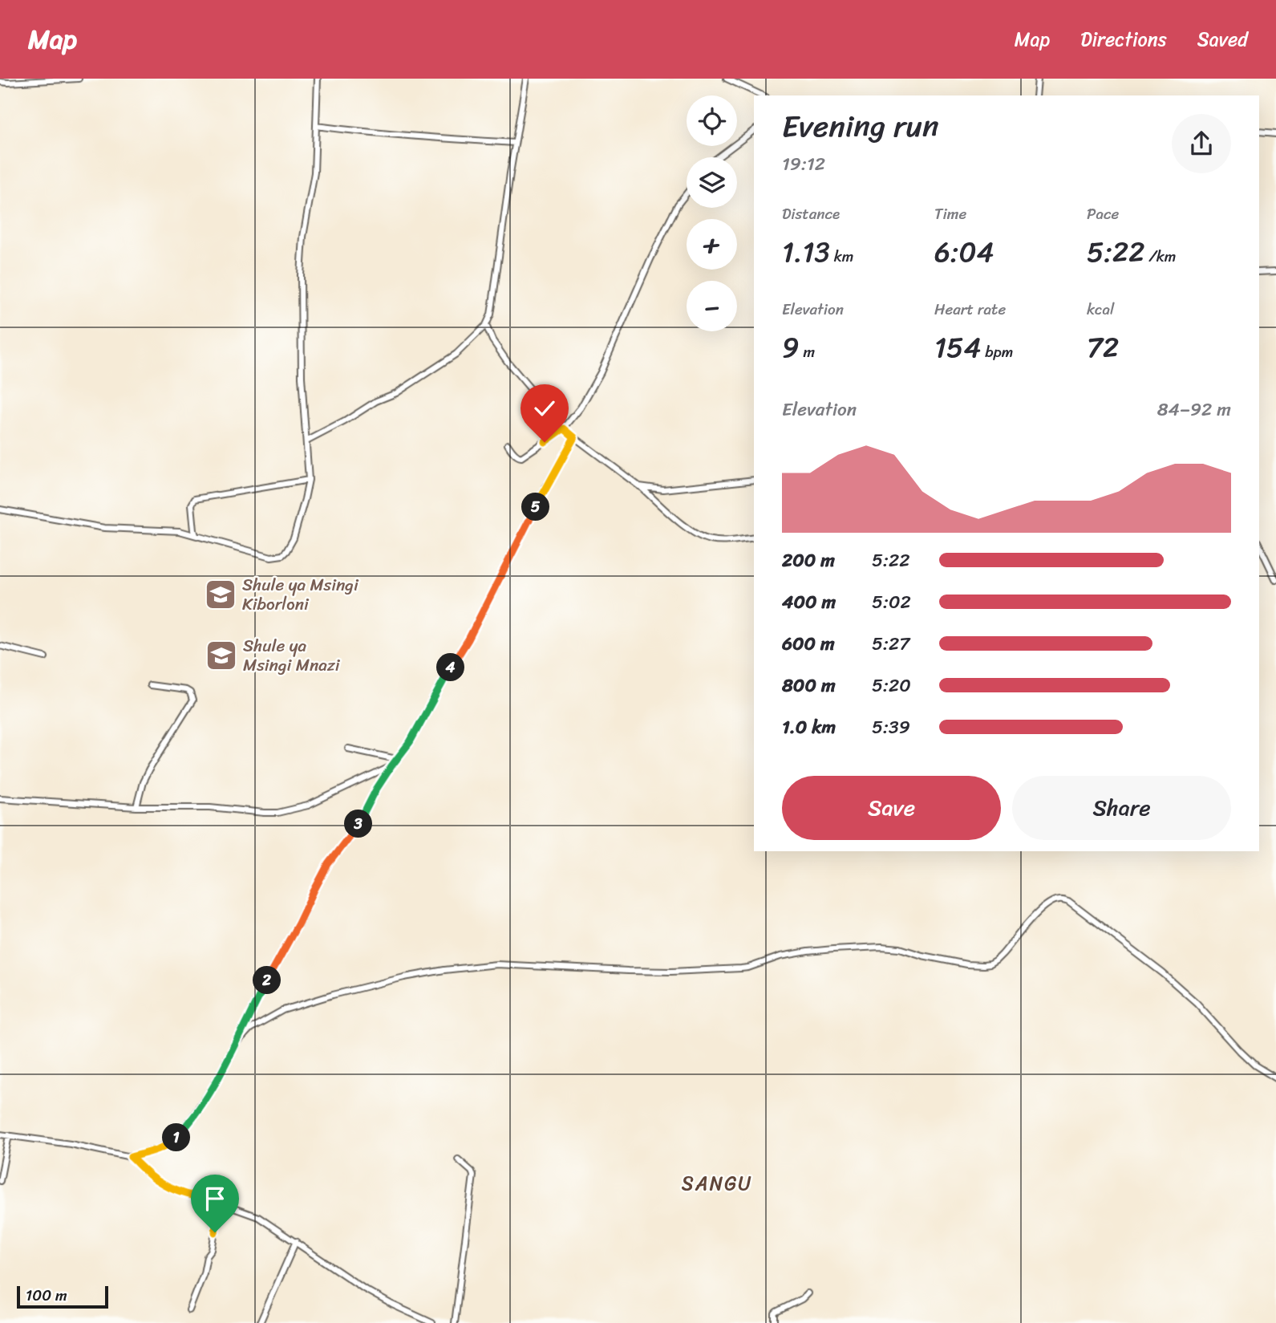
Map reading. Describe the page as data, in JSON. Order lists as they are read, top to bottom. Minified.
{"districts":["SANGU"],"places":{"school or university":["Shule ya Msingi Kiborloni","Shule ya Msingi Mnazi"]},"scale_bar":"100 m","page":{"header":"Map","nav":["Map","Directions","Saved"],"map_buttons":["+","−"],"heading":["Evening run","19:12"],"stats":[["Distance","1.13 km"],["Time","6:04"],["Pace","5:22 /km"],["Elevation","9 m"],["Heart rate","154 bpm"],["kcal","72"]],"chart":["Elevation","84–92 m"],"pins":["5","4","3","2","1"],"list":[{"name":"200 m","note":"5:22"},{"name":"400 m","note":"5:02"},{"name":"600 m","note":"5:27"},{"name":"800 m","note":"5:20"},{"name":"1.0 km","note":"5:39"}],"buttons":["Save","Share"],"scale":"100 m"}}
